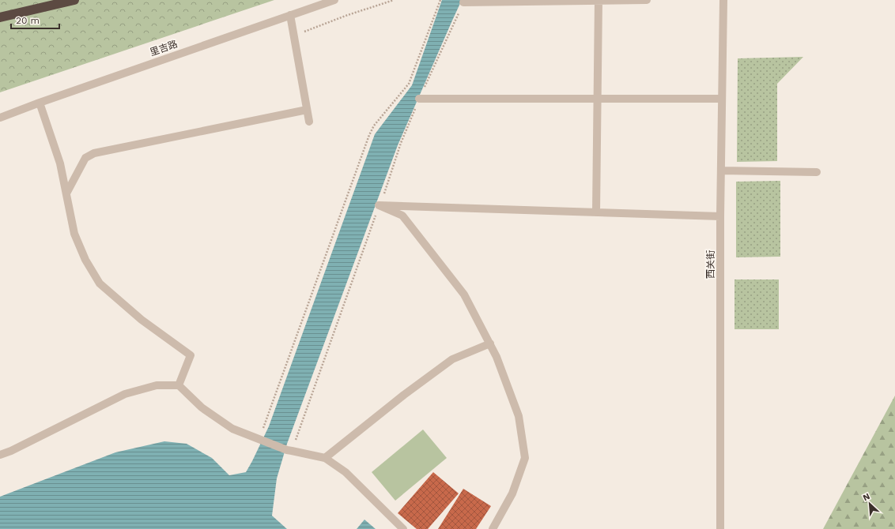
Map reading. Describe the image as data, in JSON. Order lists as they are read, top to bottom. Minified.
{"streets":{"street":["里吉路","西关街"]},"scale_bar":"20 m","north":"top left"}
